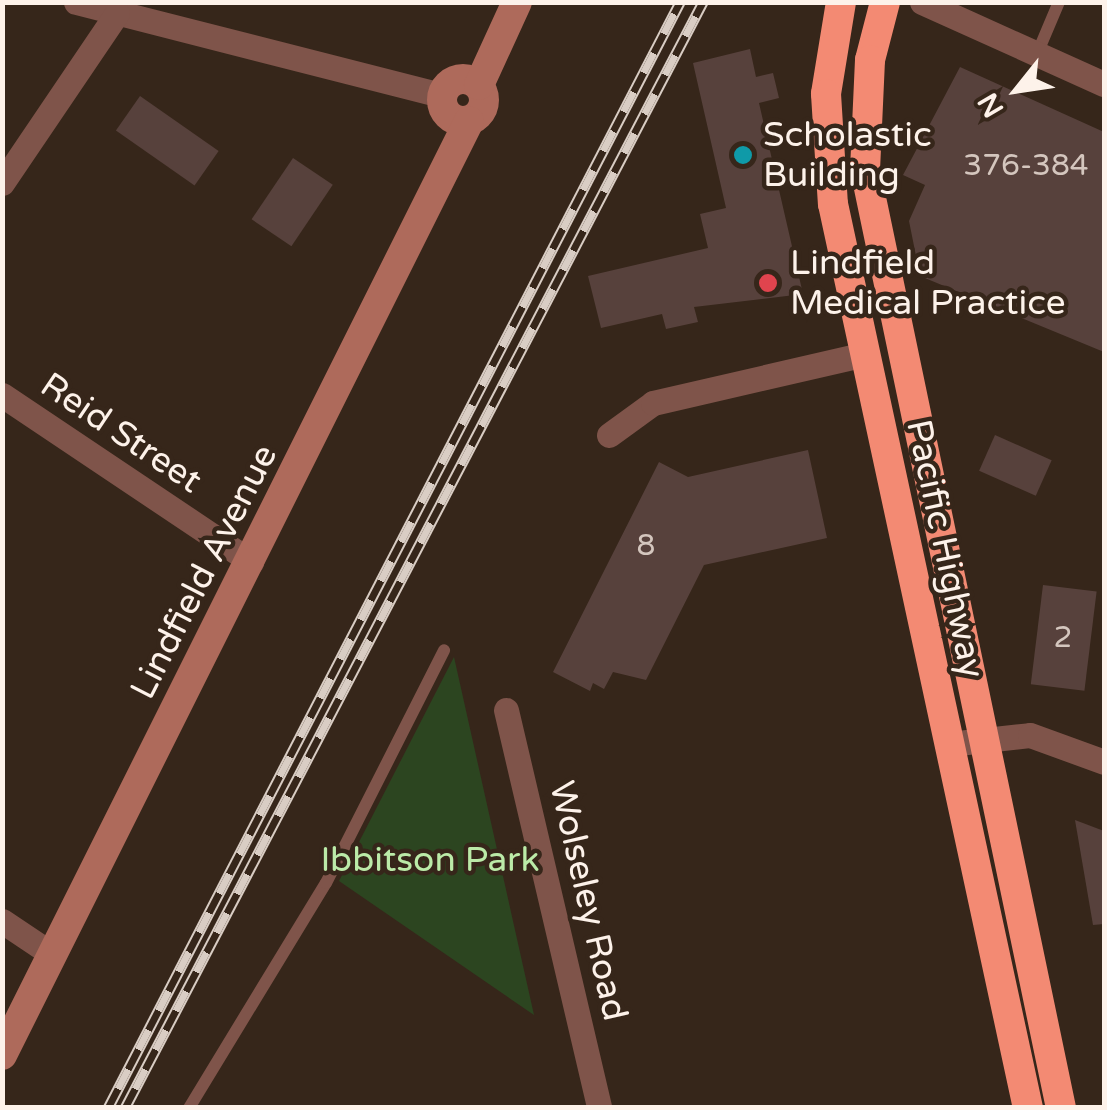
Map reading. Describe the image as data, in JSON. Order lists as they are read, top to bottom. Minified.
{"streets":{"highway":["Pacific Highway"],"street":["Reid Street","Lindfield Avenue","Wolseley Road"]},"crossings":[["Reid Street","Lindfield Avenue"]],"parks":["Ibbitson Park"],"places":["Scholastic Building","Lindfield Medical Practice"],"house_numbers":["376-384","8","2"],"north":"bottom left"}
